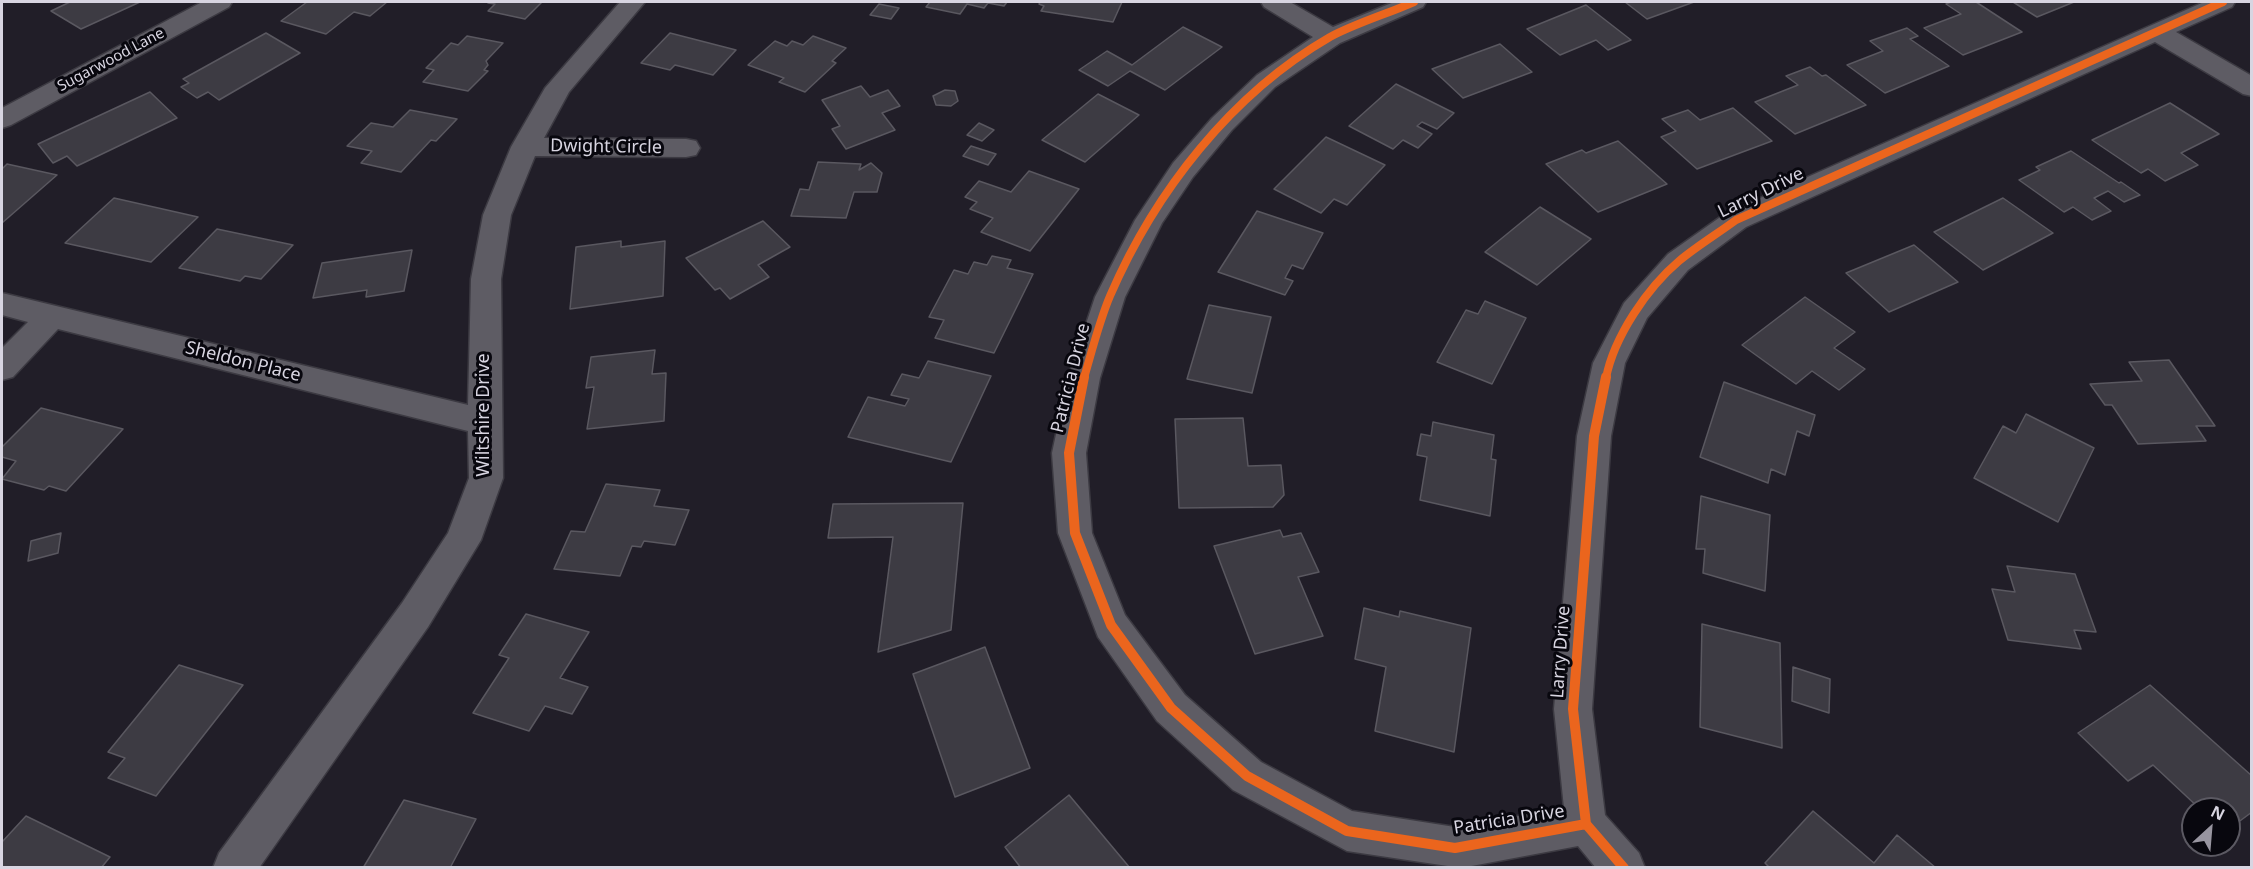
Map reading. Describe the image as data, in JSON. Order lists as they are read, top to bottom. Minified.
{"streets":{"street":["Sugarwood Lane","Dwight Circle","Larry Drive","Sheldon Place","Patricia Drive","Wiltshire Drive"]},"crossings":[["Dwight Circle","Wiltshire Drive"],["Larry Drive","Patricia Drive"],["Sheldon Place","Wiltshire Drive"]],"north":"top right"}
